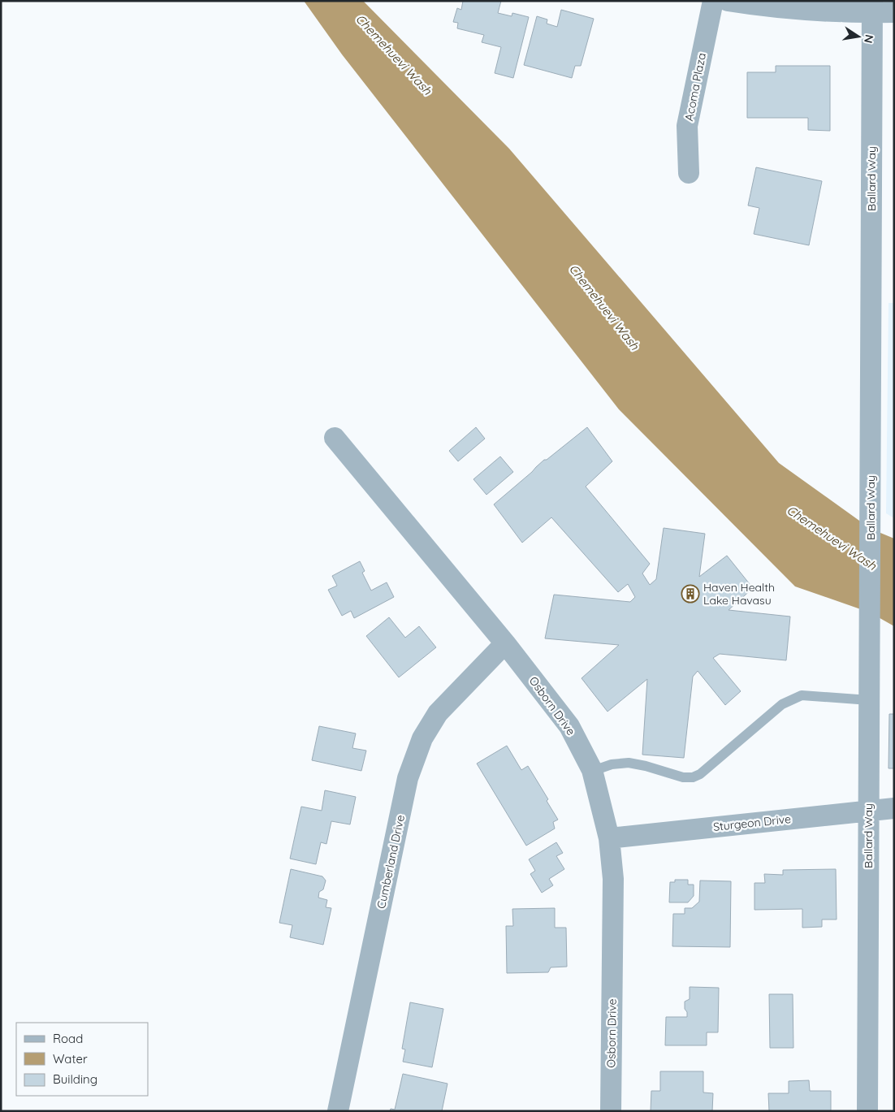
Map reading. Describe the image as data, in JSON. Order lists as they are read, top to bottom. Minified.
{"streets":{"street":["Acoma Plaza","Ballard Way","Osborn Drive","Sturgeon Drive","Cumberland Drive"]},"crossings":[["Ballard Way","Sturgeon Drive"],["Osborn Drive","Sturgeon Drive"],["Osborn Drive","Cumberland Drive"]],"water":["Chemehuevi Wash"],"places":{"building":["Haven Health Lake Havasu"]},"legend":["Road","Water","Building"],"north":"right"}
